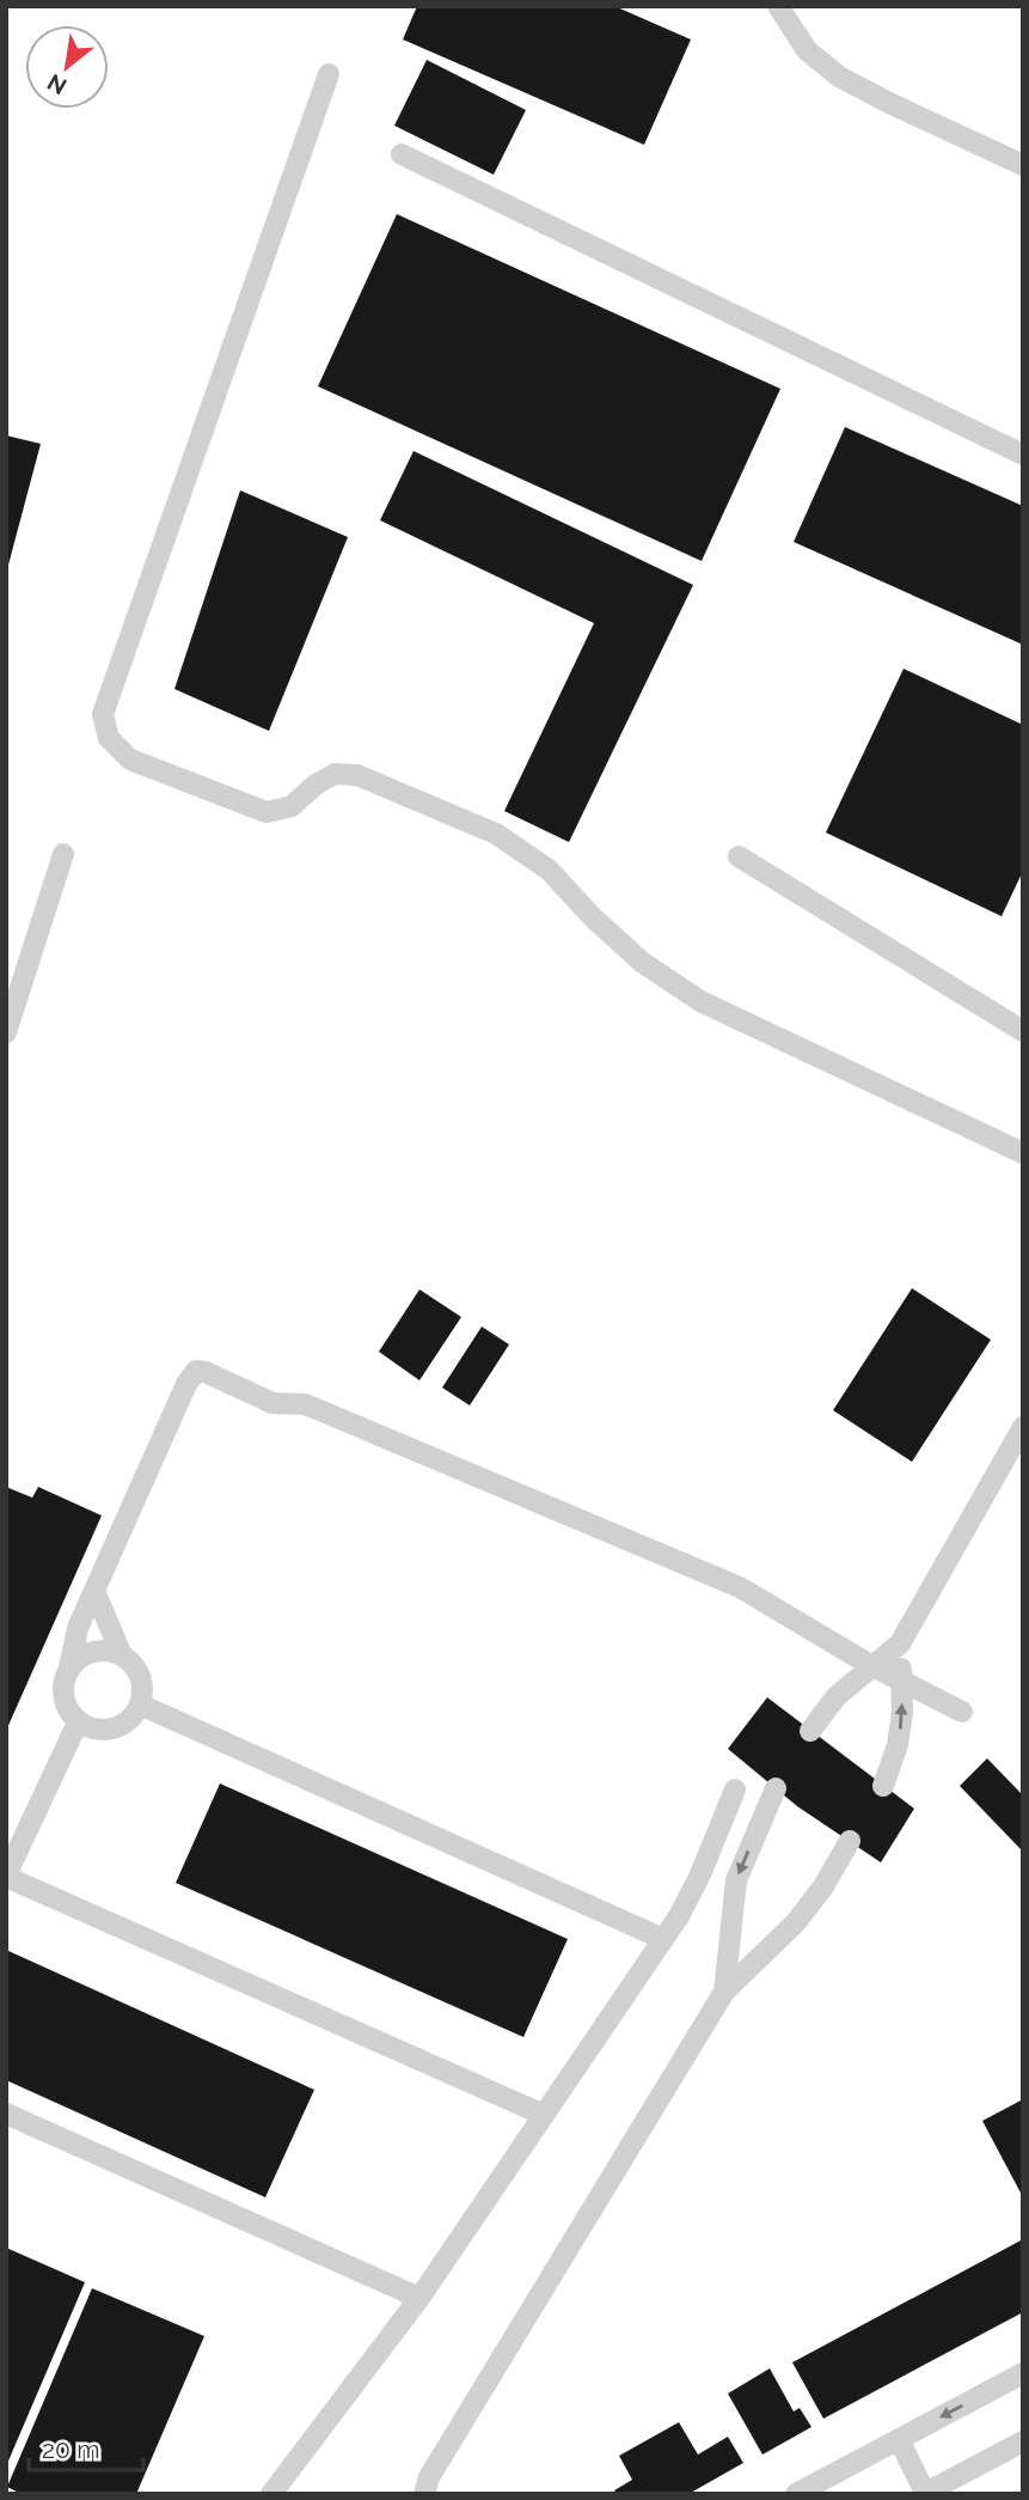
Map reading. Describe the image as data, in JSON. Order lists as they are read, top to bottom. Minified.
{"scale_bar":"20 m","north":"bottom left"}
